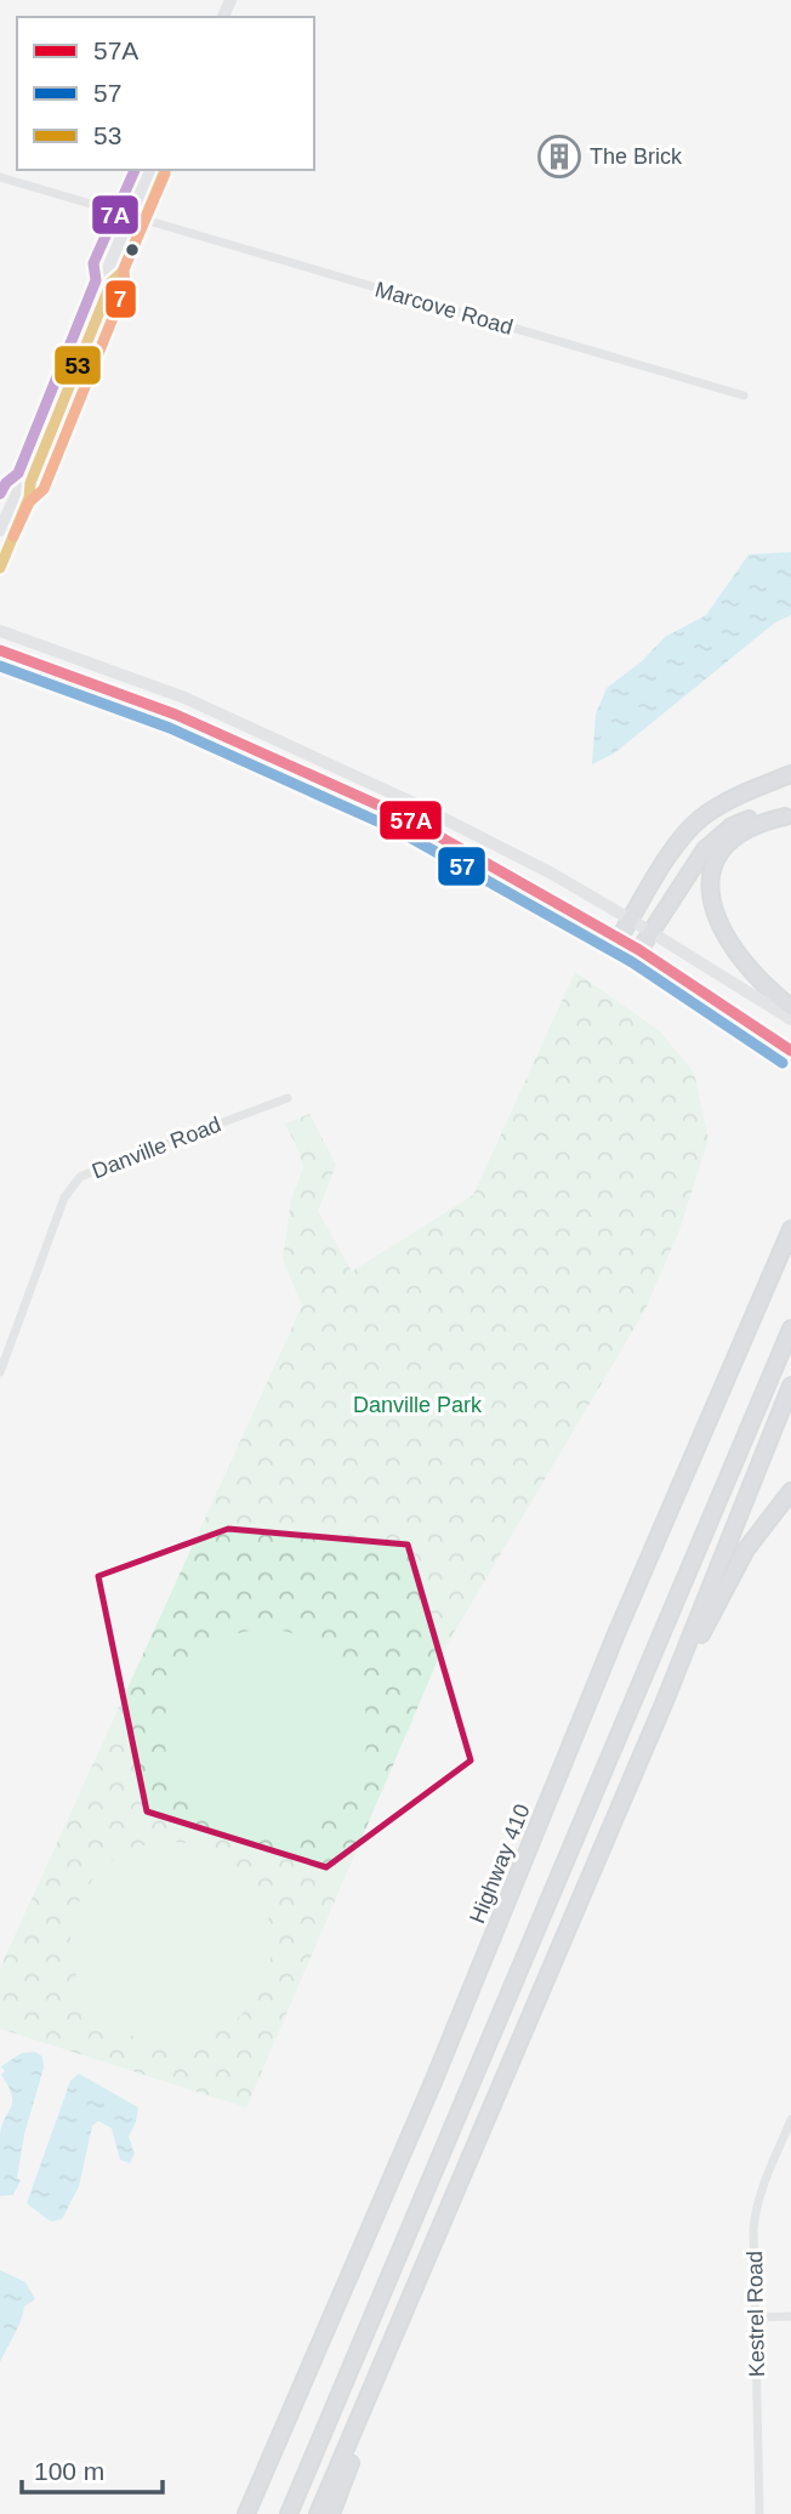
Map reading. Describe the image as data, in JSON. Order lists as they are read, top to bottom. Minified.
{"streets":{"highway":["Highway 410"],"street":["Marcove Road","Danville Road","Kestrel Road"]},"parks":["Danville Park"],"places":{"building":["The Brick"]},"lines":["transit line 53","transit line 7A","transit line 7","transit line 57A","transit line 57"],"legend":["57A","57","53"],"scale_bar":"100 m"}
